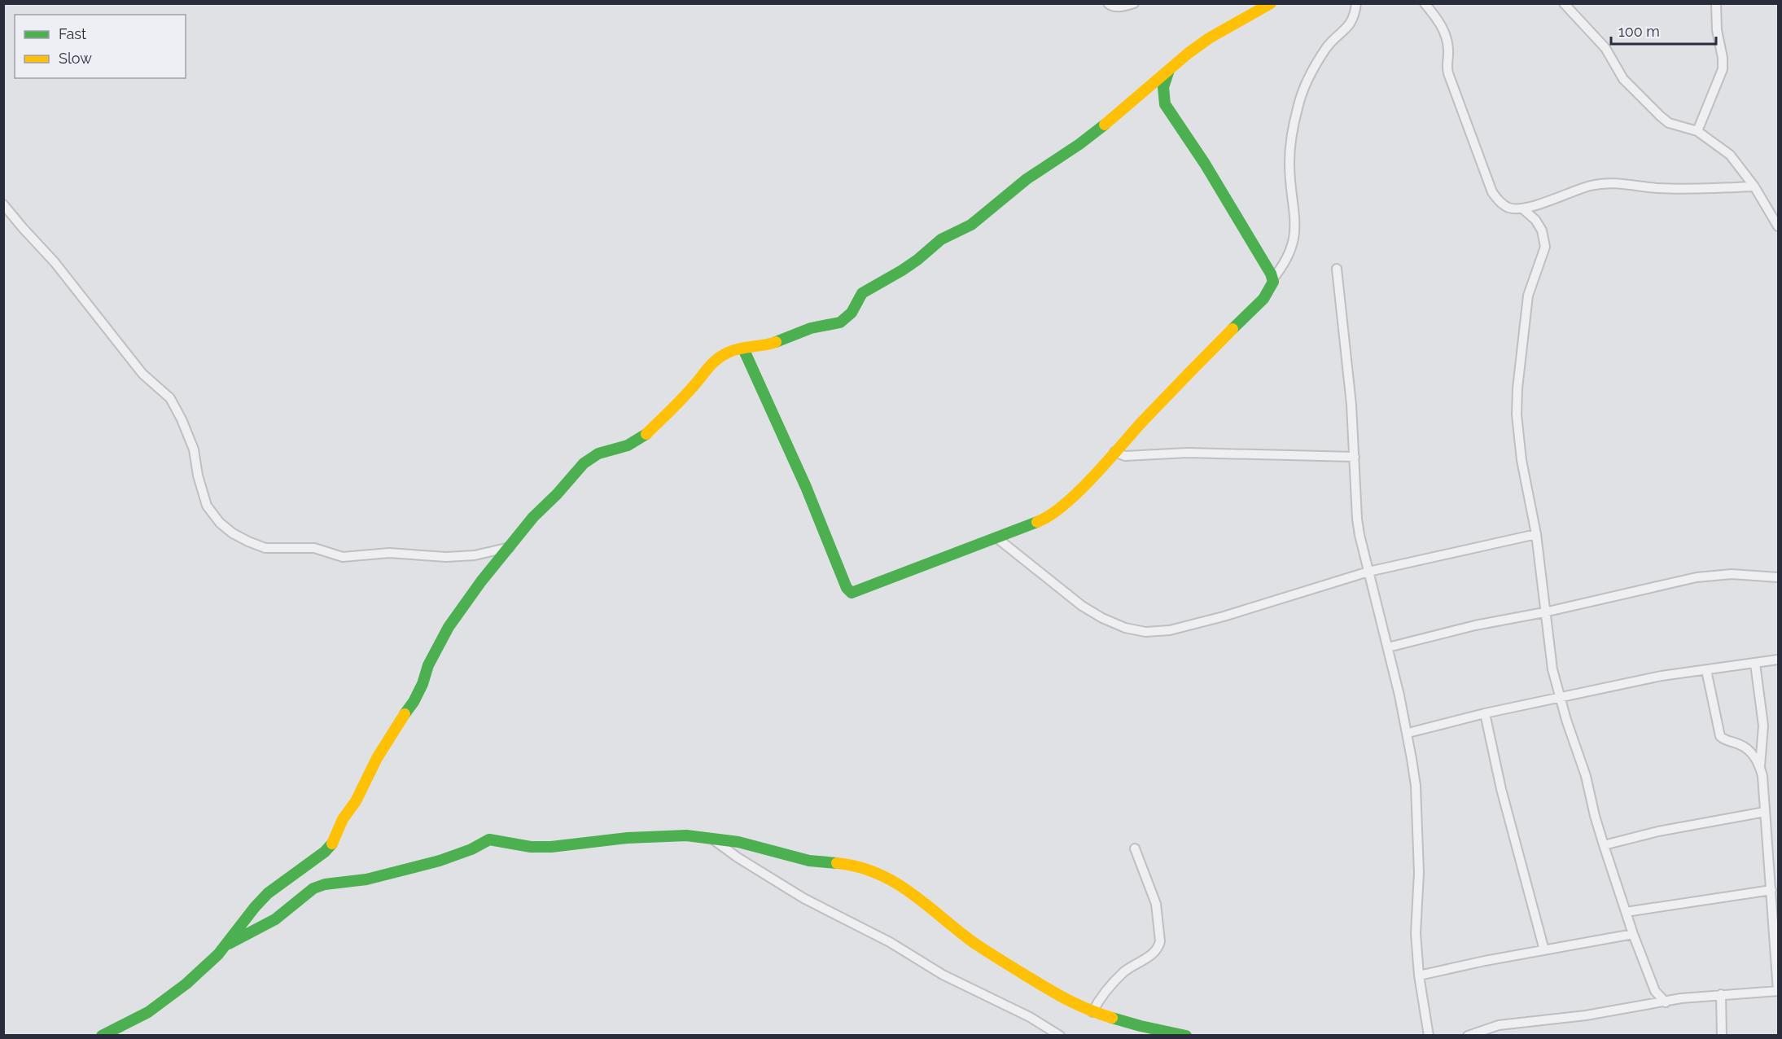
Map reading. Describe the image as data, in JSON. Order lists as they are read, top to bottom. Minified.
{"legend":["Fast","Slow"],"scale_bar":"100 m"}
